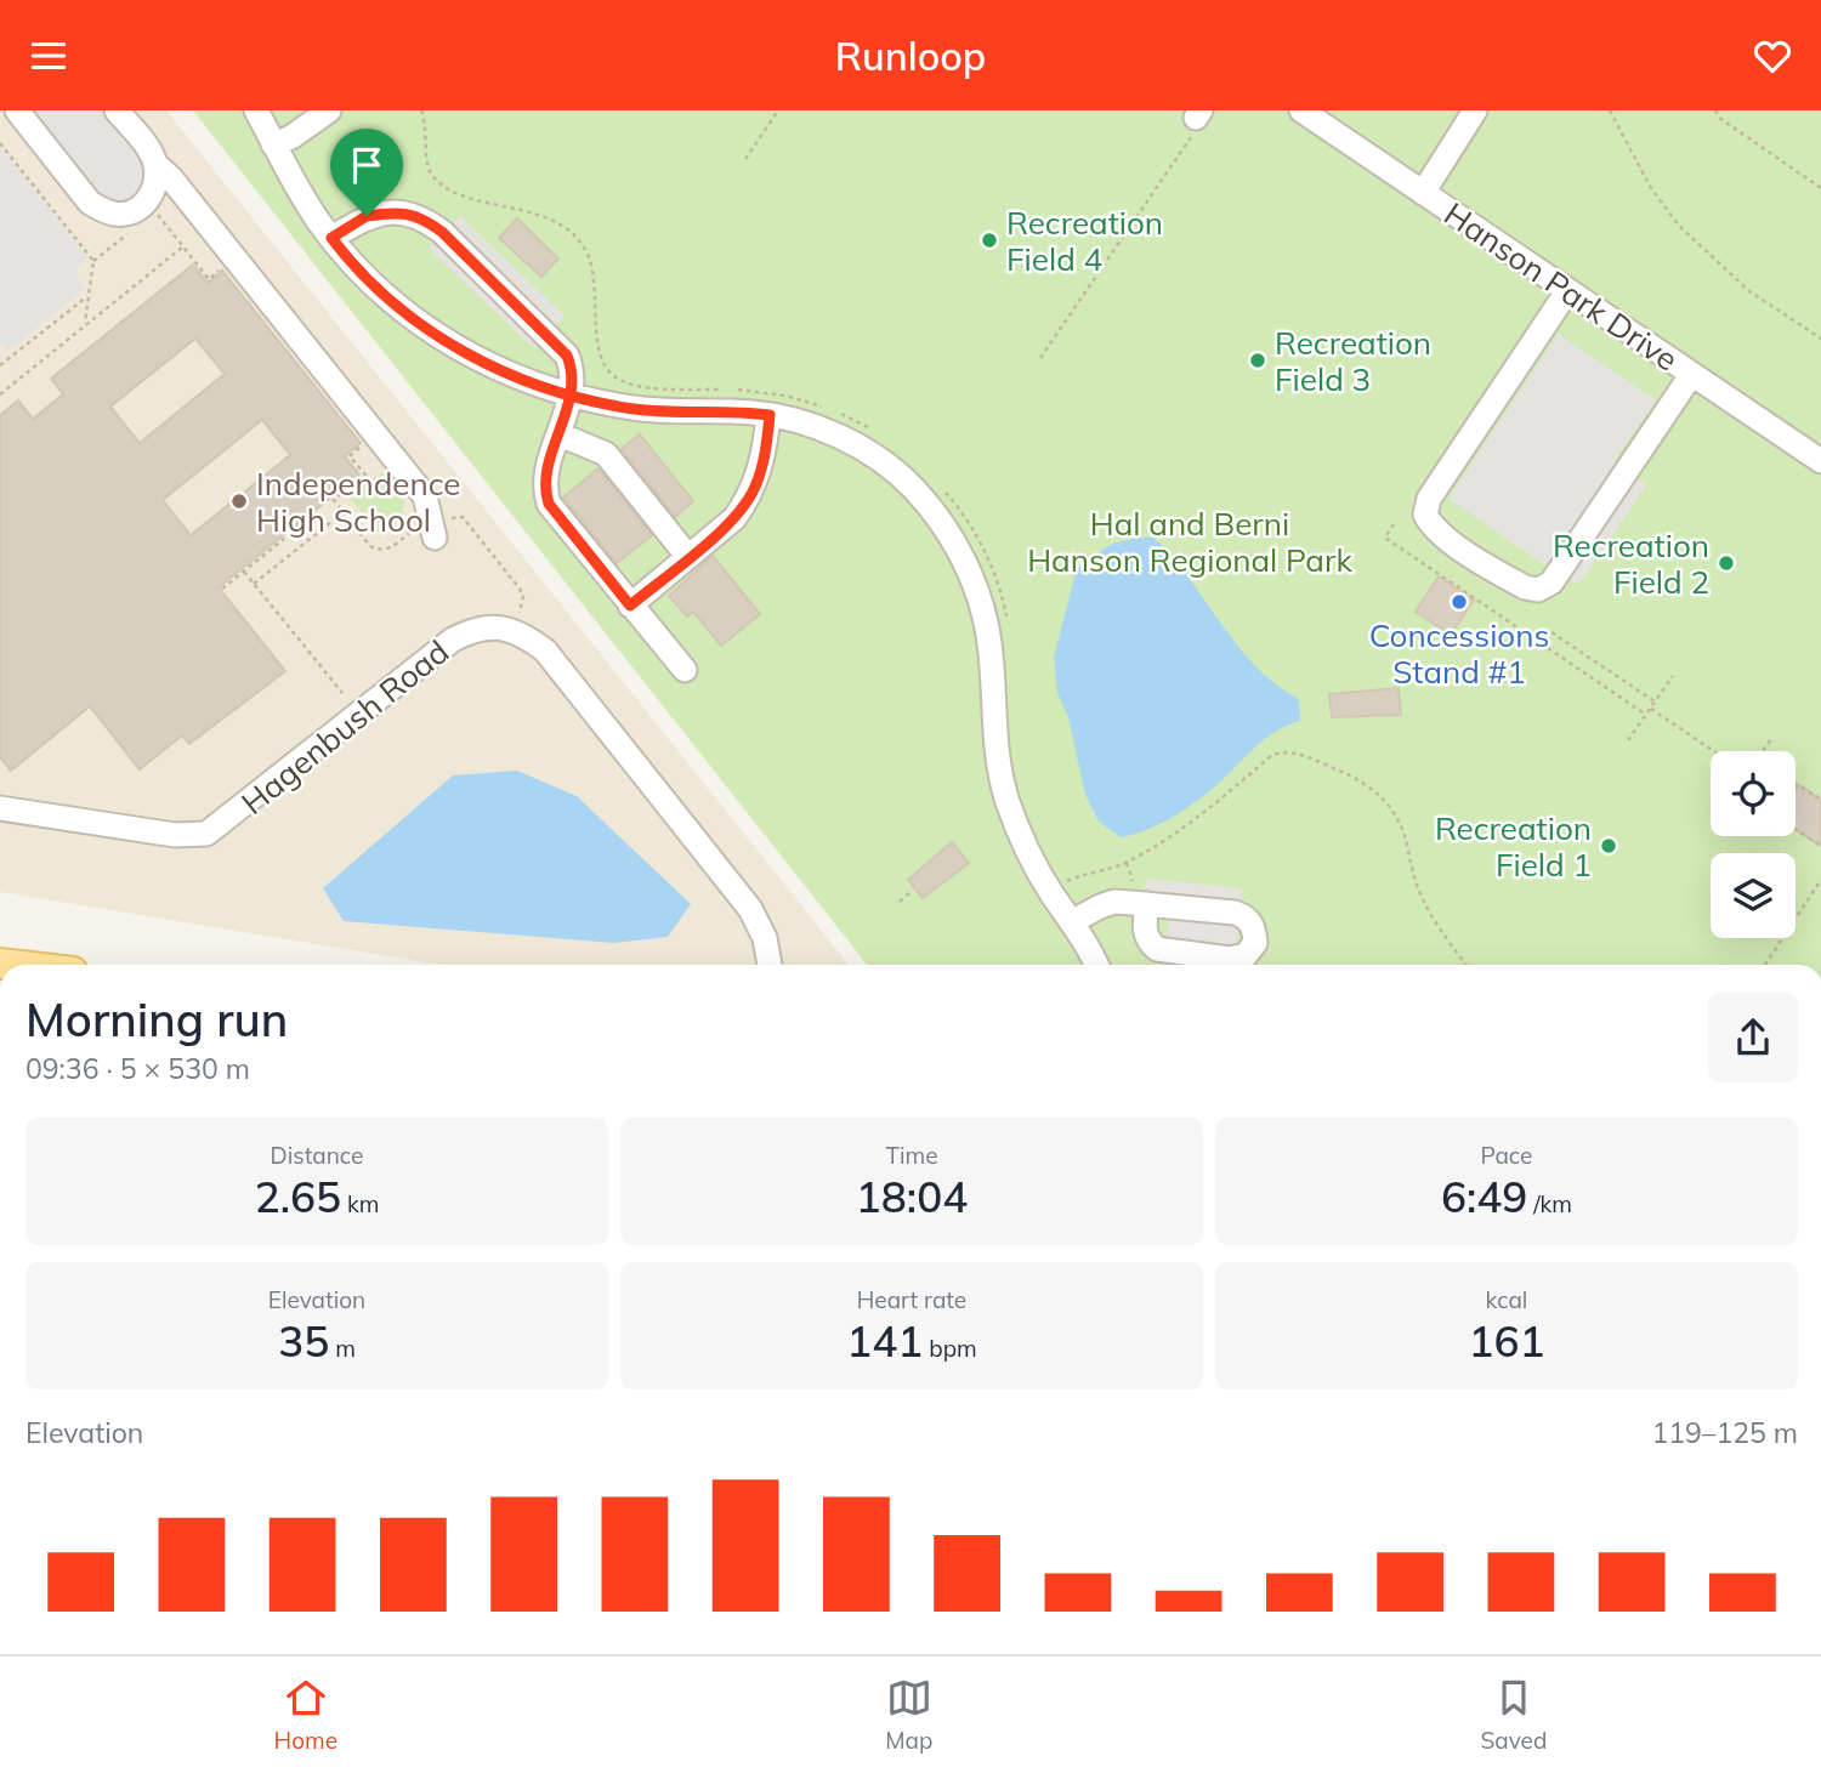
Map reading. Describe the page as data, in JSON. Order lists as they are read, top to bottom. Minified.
{"streets":{"street":["Hanson Park Drive","Hagenbush Road"]},"parks":["Hal and Berni Hanson Regional Park"],"places":["Recreation Field 4","Recreation Field 3","Independence High School","Recreation Field 2","Concessions Stand #1","Recreation Field 1"],"page":{"header":"Runloop","heading":["Morning run","09:36 · 5 × 530 m"],"stats":[["Distance","2.65 km"],["Time","18:04"],["Pace","6:49 /km"],["Elevation","35 m"],["Heart rate","141 bpm"],["kcal","161"]],"chart":["Elevation","119–125 m"],"tabs":["Home","Map","Saved"]}}
